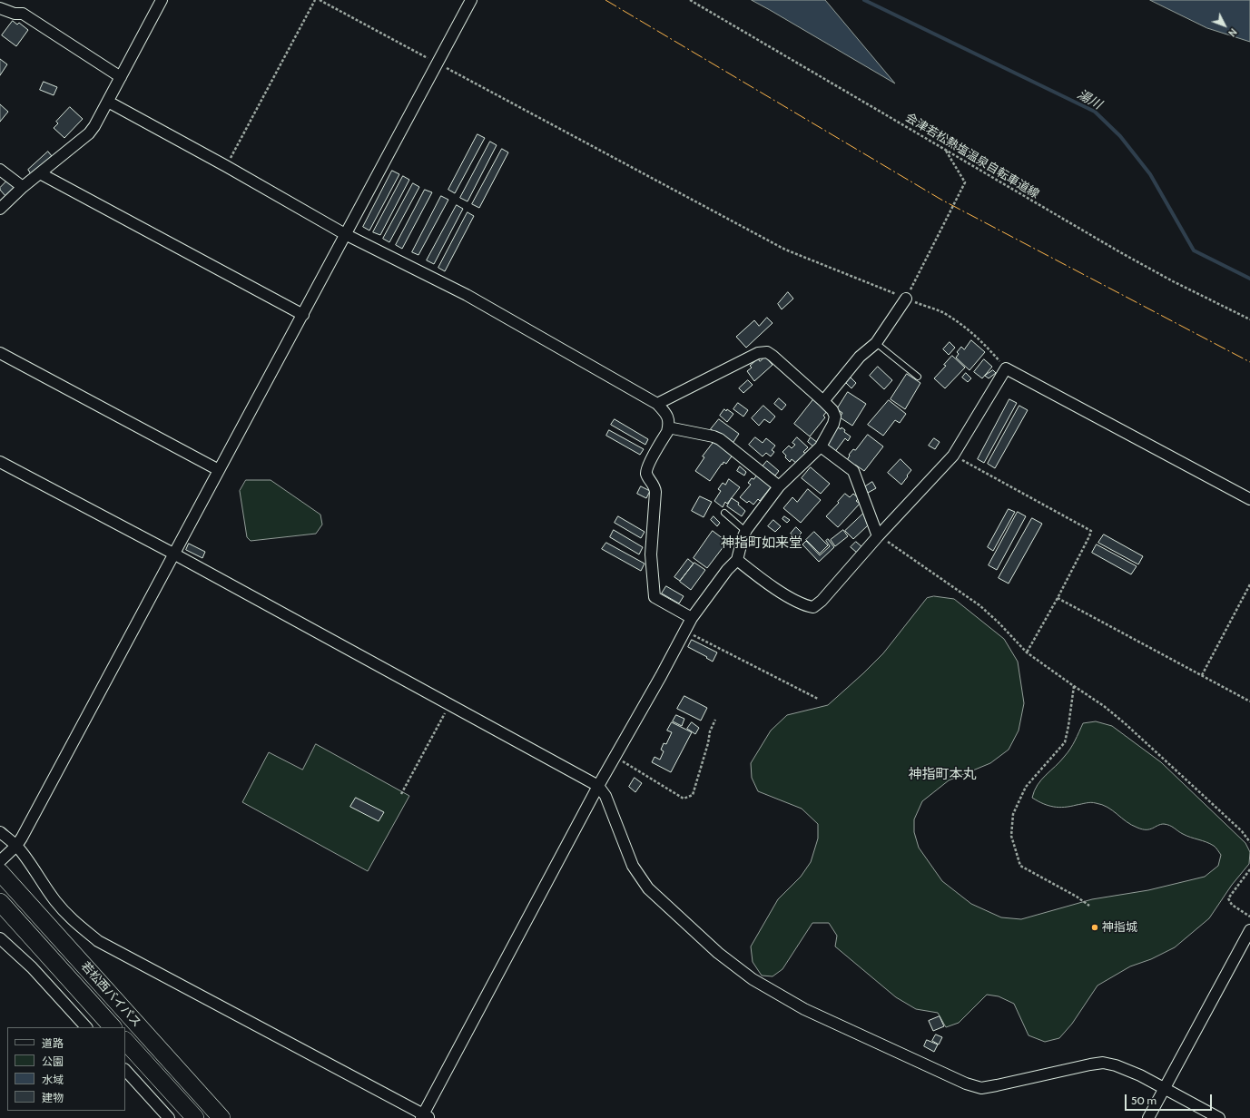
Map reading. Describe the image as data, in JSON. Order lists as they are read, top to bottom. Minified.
{"streets":{"highway":["若松西バイパス"],"path":["会津若松熱塩温泉自転車道線"]},"districts":["神指町如来堂","神指町本丸"],"water":["湯川"],"places":["神指城"],"legend":["道路","公園","水域","建物"],"scale_bar":"50 m","north":"bottom right"}
